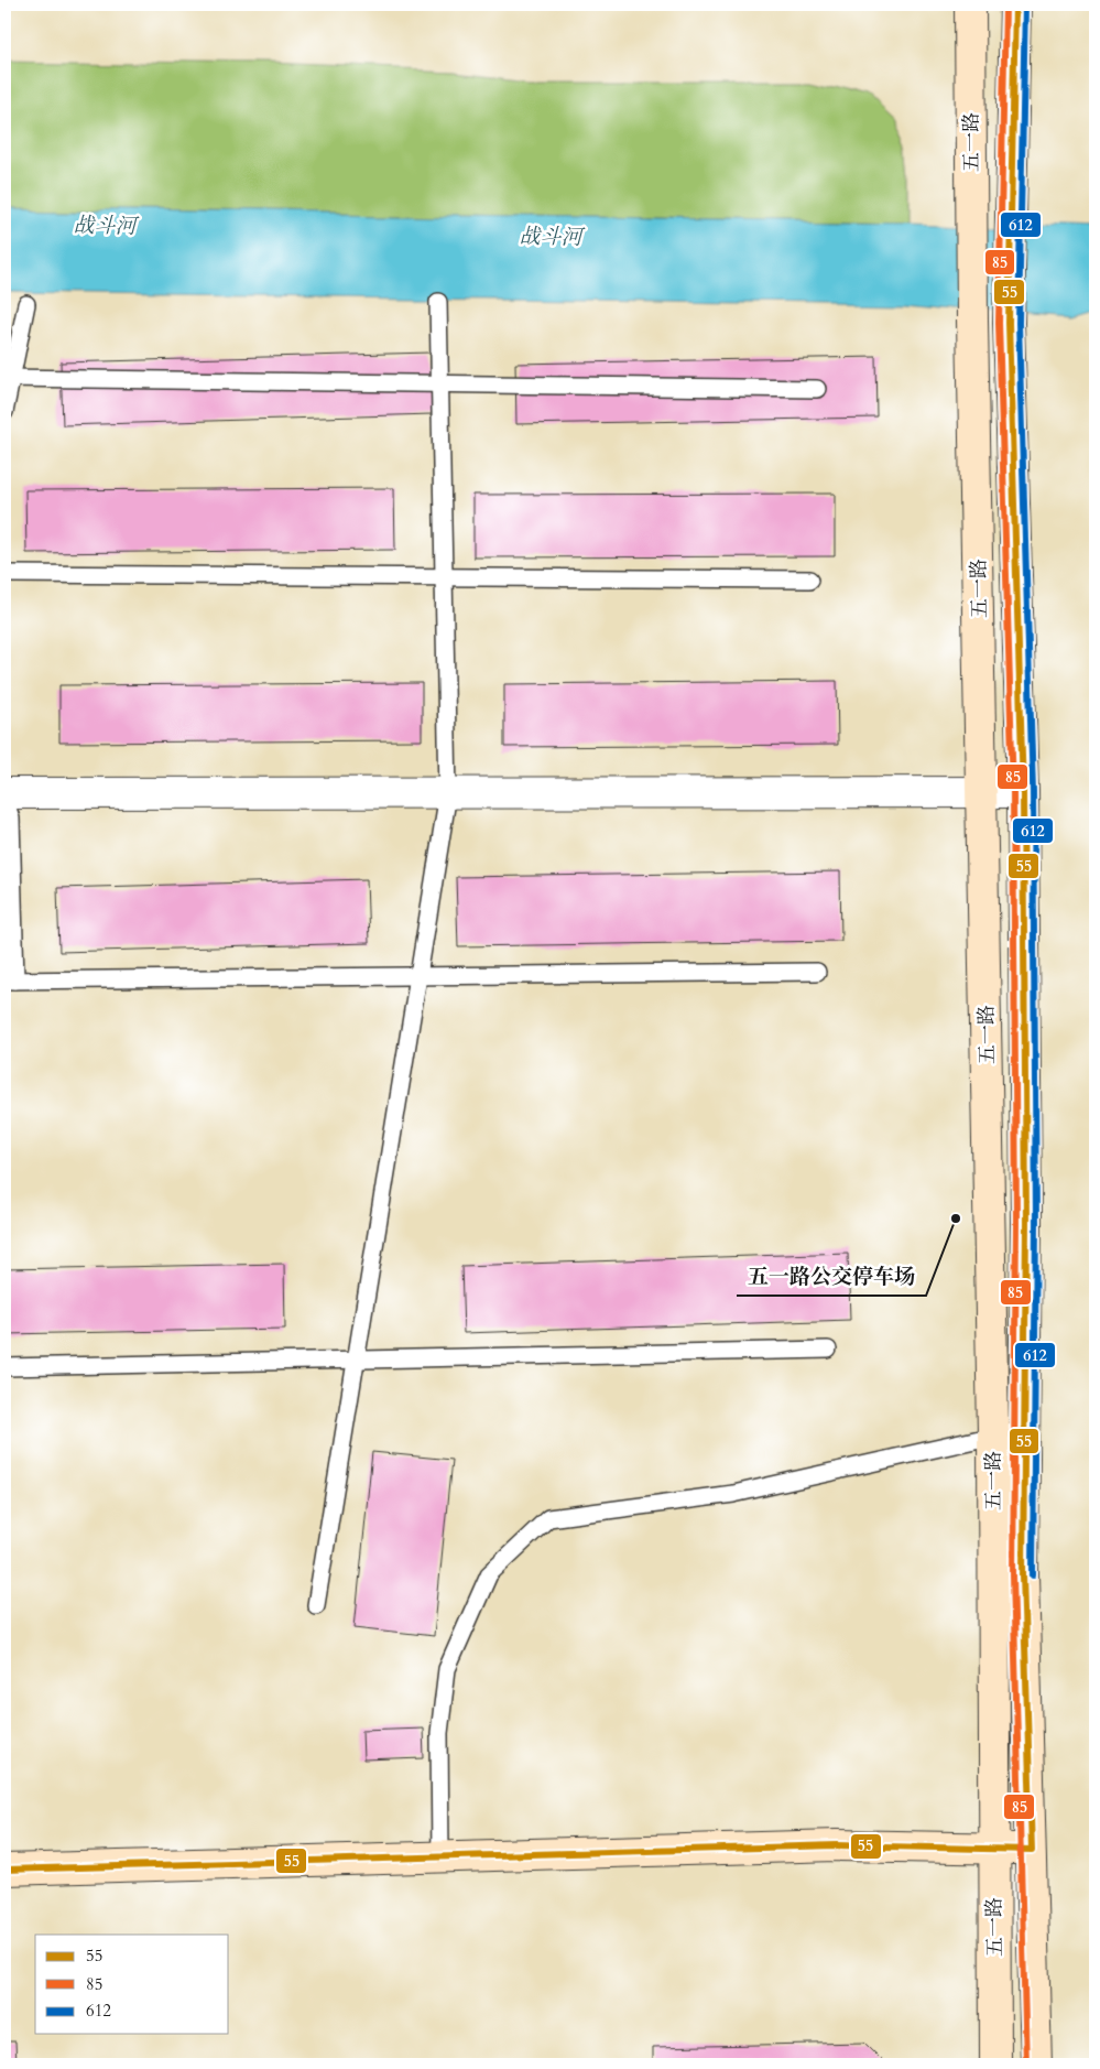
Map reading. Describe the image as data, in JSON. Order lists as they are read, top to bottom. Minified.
{"streets":{"main road":["五一路"]},"water":["战斗河"],"places":["五一路公交停车场"],"lines":["transit line 55","transit line 85","transit line 612"],"legend":["55","85","612"]}
